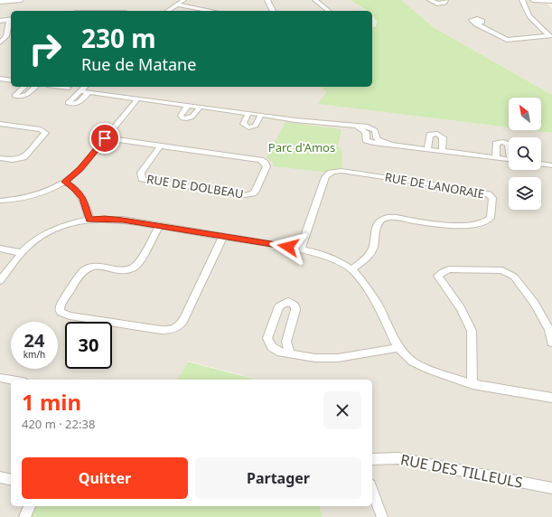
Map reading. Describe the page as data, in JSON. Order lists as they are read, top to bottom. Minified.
{"streets":{"street":["RUE DE LANORAIE","RUE DE DOLBEAU","RUE DES TILLEULS"]},"parks":["Parc d'Amos"],"north":"top left","page":{"turn":["230 m","Rue de Matane"],"speed":"24 km/h","limit":"30","heading":["1 min","420 m · 22:38"],"buttons":["Quitter","Partager"]}}
